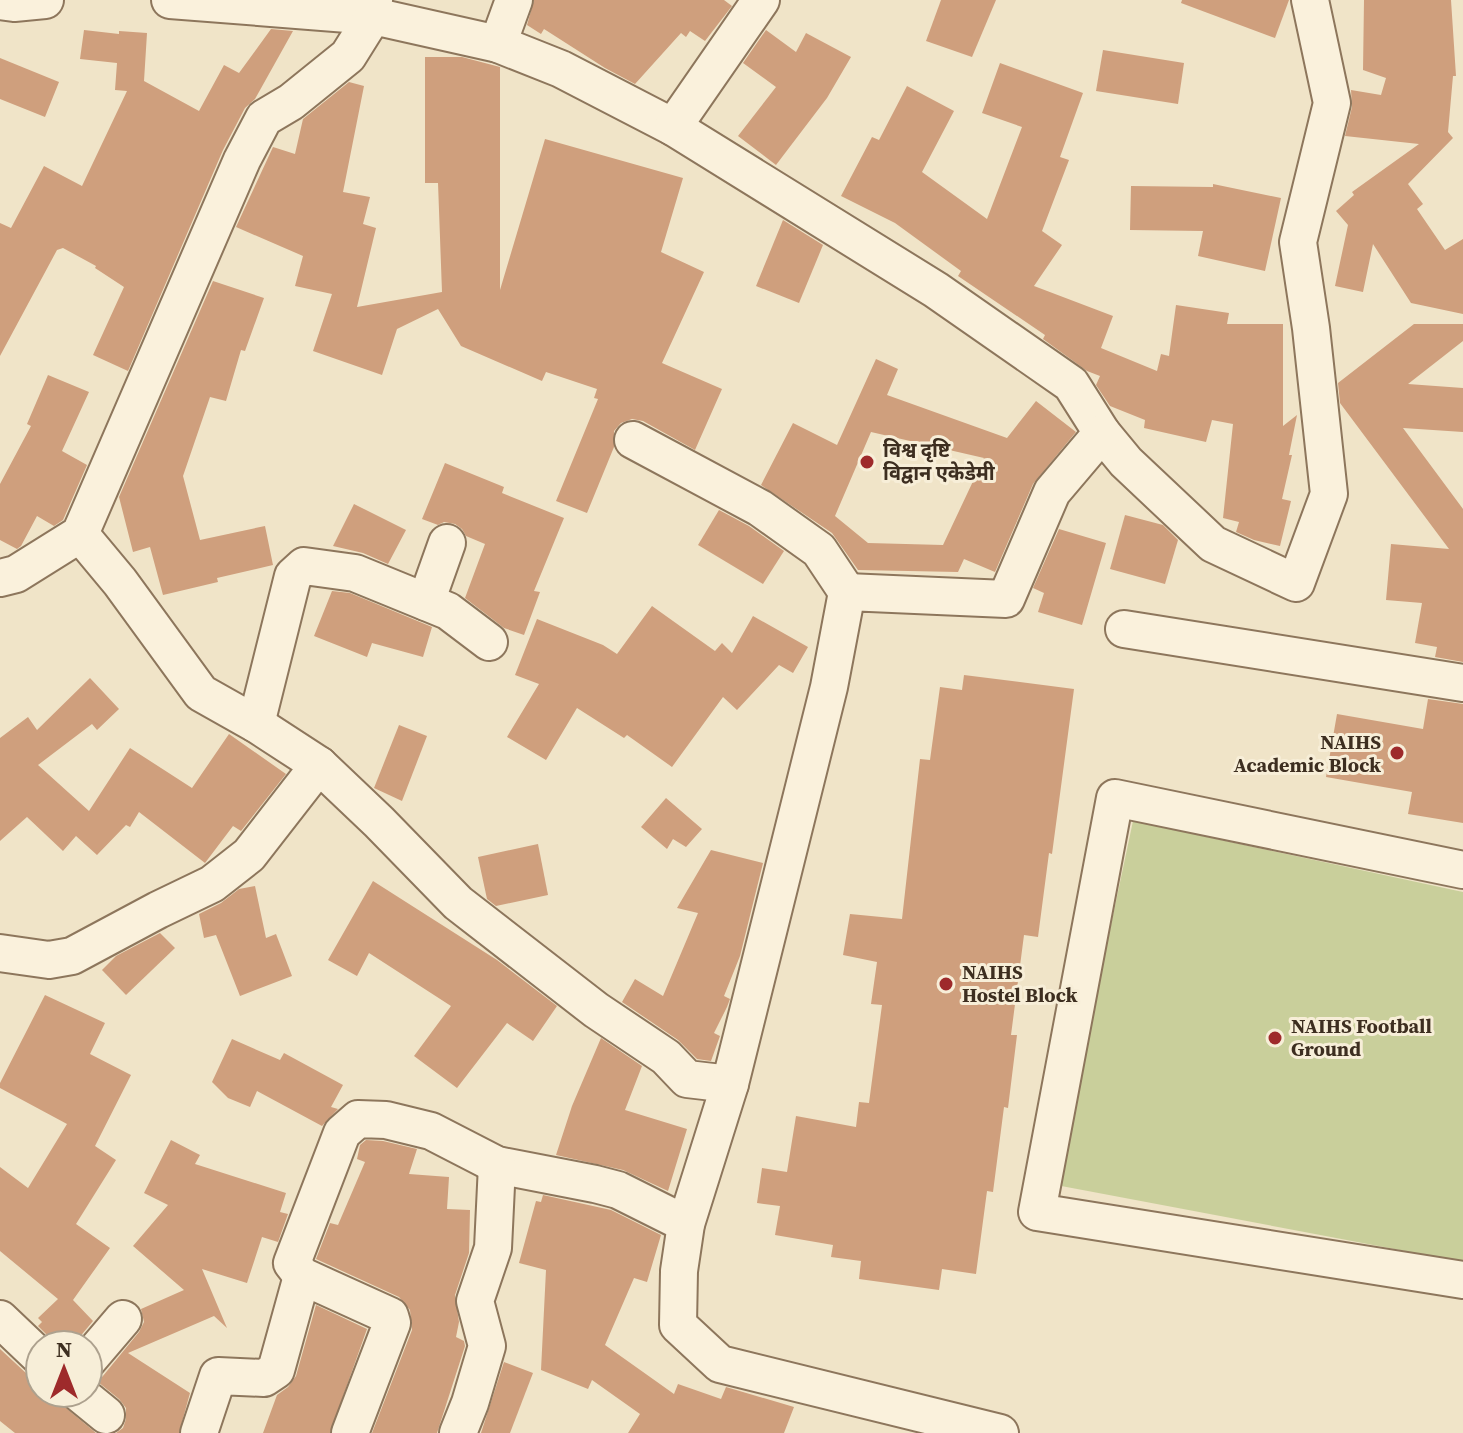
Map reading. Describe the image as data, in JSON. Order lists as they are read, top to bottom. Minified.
{"places":["विश्व दृष्टि विद्वान एकेडेमी","NAIHS Academic Block","NAIHS Hostel Block","NAIHS Football Ground"],"north":"top"}
